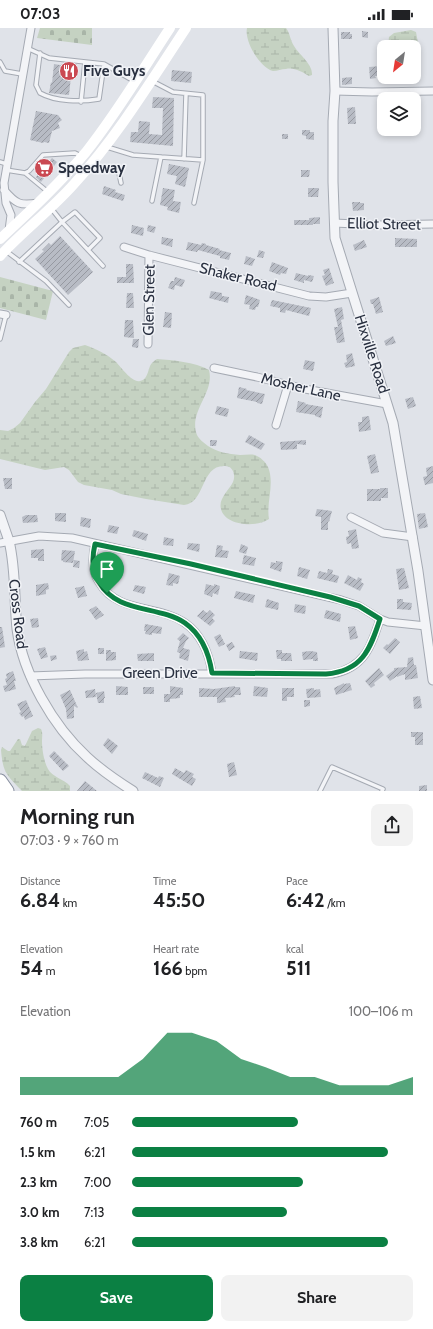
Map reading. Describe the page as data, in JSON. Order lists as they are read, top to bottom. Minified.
{"streets":{"street":["Elliot Street","Shaker Road","Glen Street","Hixville Road","Mosher Lane","Cross Road","Green Drive"]},"crossings":[["Elliot Street","Hixville Road"],["Shaker Road","Glen Street"],["Shaker Road","Hixville Road"],["Hixville Road","Mosher Lane"],["Cross Road","Green Drive"]],"places":{"restaurant":["Five Guys"],"supermarket":["Speedway"]},"north":"bottom left","page":{"status":"07:03","heading":["Morning run","07:03 · 9 × 760 m"],"stats":[["Distance","6.84 km"],["Time","45:50"],["Pace","6:42 /km"],["Elevation","54 m"],["Heart rate","166 bpm"],["kcal","511"]],"chart":["Elevation","100–106 m"],"list":[{"name":"760 m","note":"7:05"},{"name":"1.5 km","note":"6:21"},{"name":"2.3 km","note":"7:00"},{"name":"3.0 km","note":"7:13"},{"name":"3.8 km","note":"6:21"}],"buttons":["Save","Share"]}}
